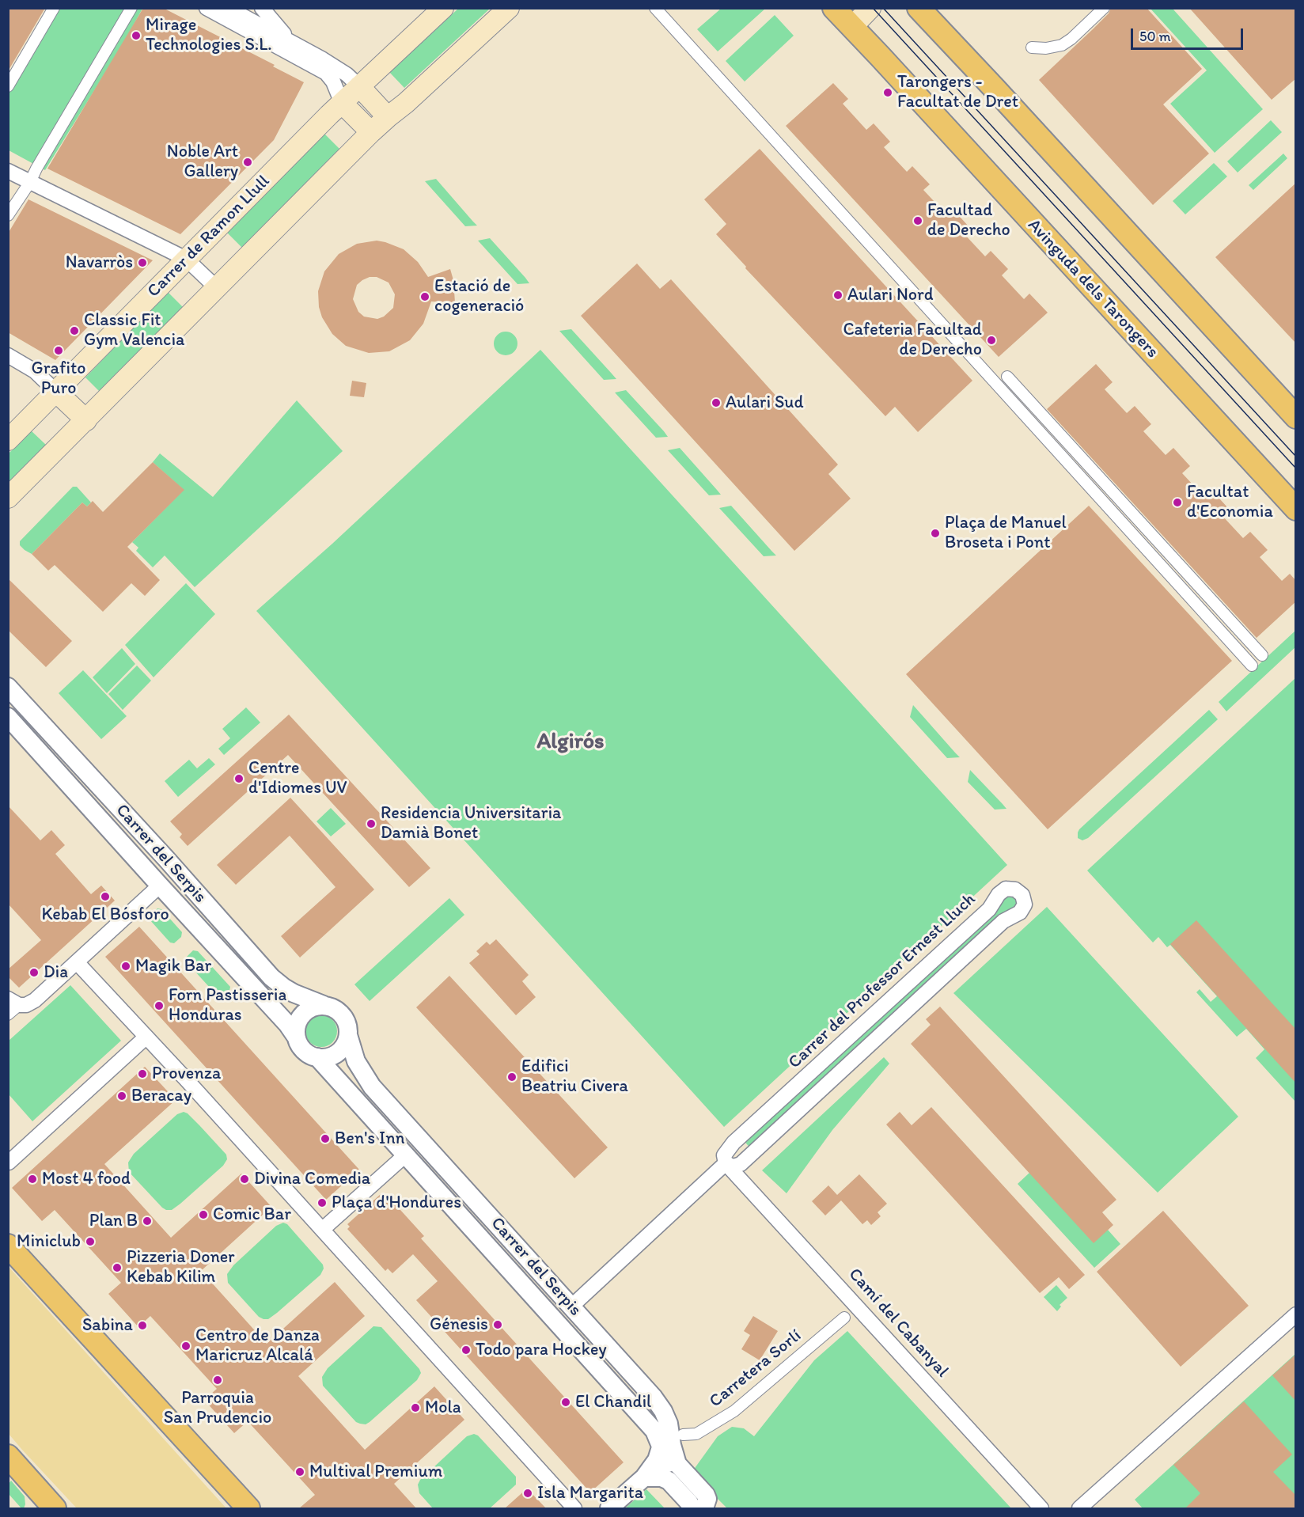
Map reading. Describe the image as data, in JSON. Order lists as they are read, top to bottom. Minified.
{"streets":{"main road":["Carrer de Ramon Llull","Avinguda dels Tarongers"],"street":["Carrer del Serpis","Carrer del Professor Ernest Lluch","Camí del Cabanyal","Carretera Sorlí"]},"crossings":[["Carrer del Serpis","Carrer del Professor Ernest Lluch"],["Carrer del Professor Ernest Lluch","Camí del Cabanyal"]],"districts":["Algirós"],"places":["Mirage Technologies S.L.","Tarongers - Facultat de Dret","Noble Art Gallery","Facultad de Derecho","Navarròs","Aulari Nord","Estació de cogeneració","Classic Fit Gym Valencia","Cafeteria Facultad de Derecho","Grafito Puro","Aulari Sud","Facultat d'Economia","Plaça de Manuel Broseta i Pont","Centre d'Idiomes UV","Residencia Universitaria Damià Bonet","Kebab El Bósforo","Magik Bar","Dia","Forn Pastisseria Honduras","Provenza","Edifici Beatriu Civera","Beracay","Ben's Inn","Most 4 food","Divina Comedia","Plaça d'Hondures","Comic Bar","Plan B","Miniclub","Pizzeria Doner Kebab Kilim","Génesis","Sabina","Centro de Danza Maricruz Alcalá","Todo para Hockey","Parroquia San Prudencio","El Chandil","Mola","Multival Premium","Isla Margarita"],"scale_bar":"50 m"}
